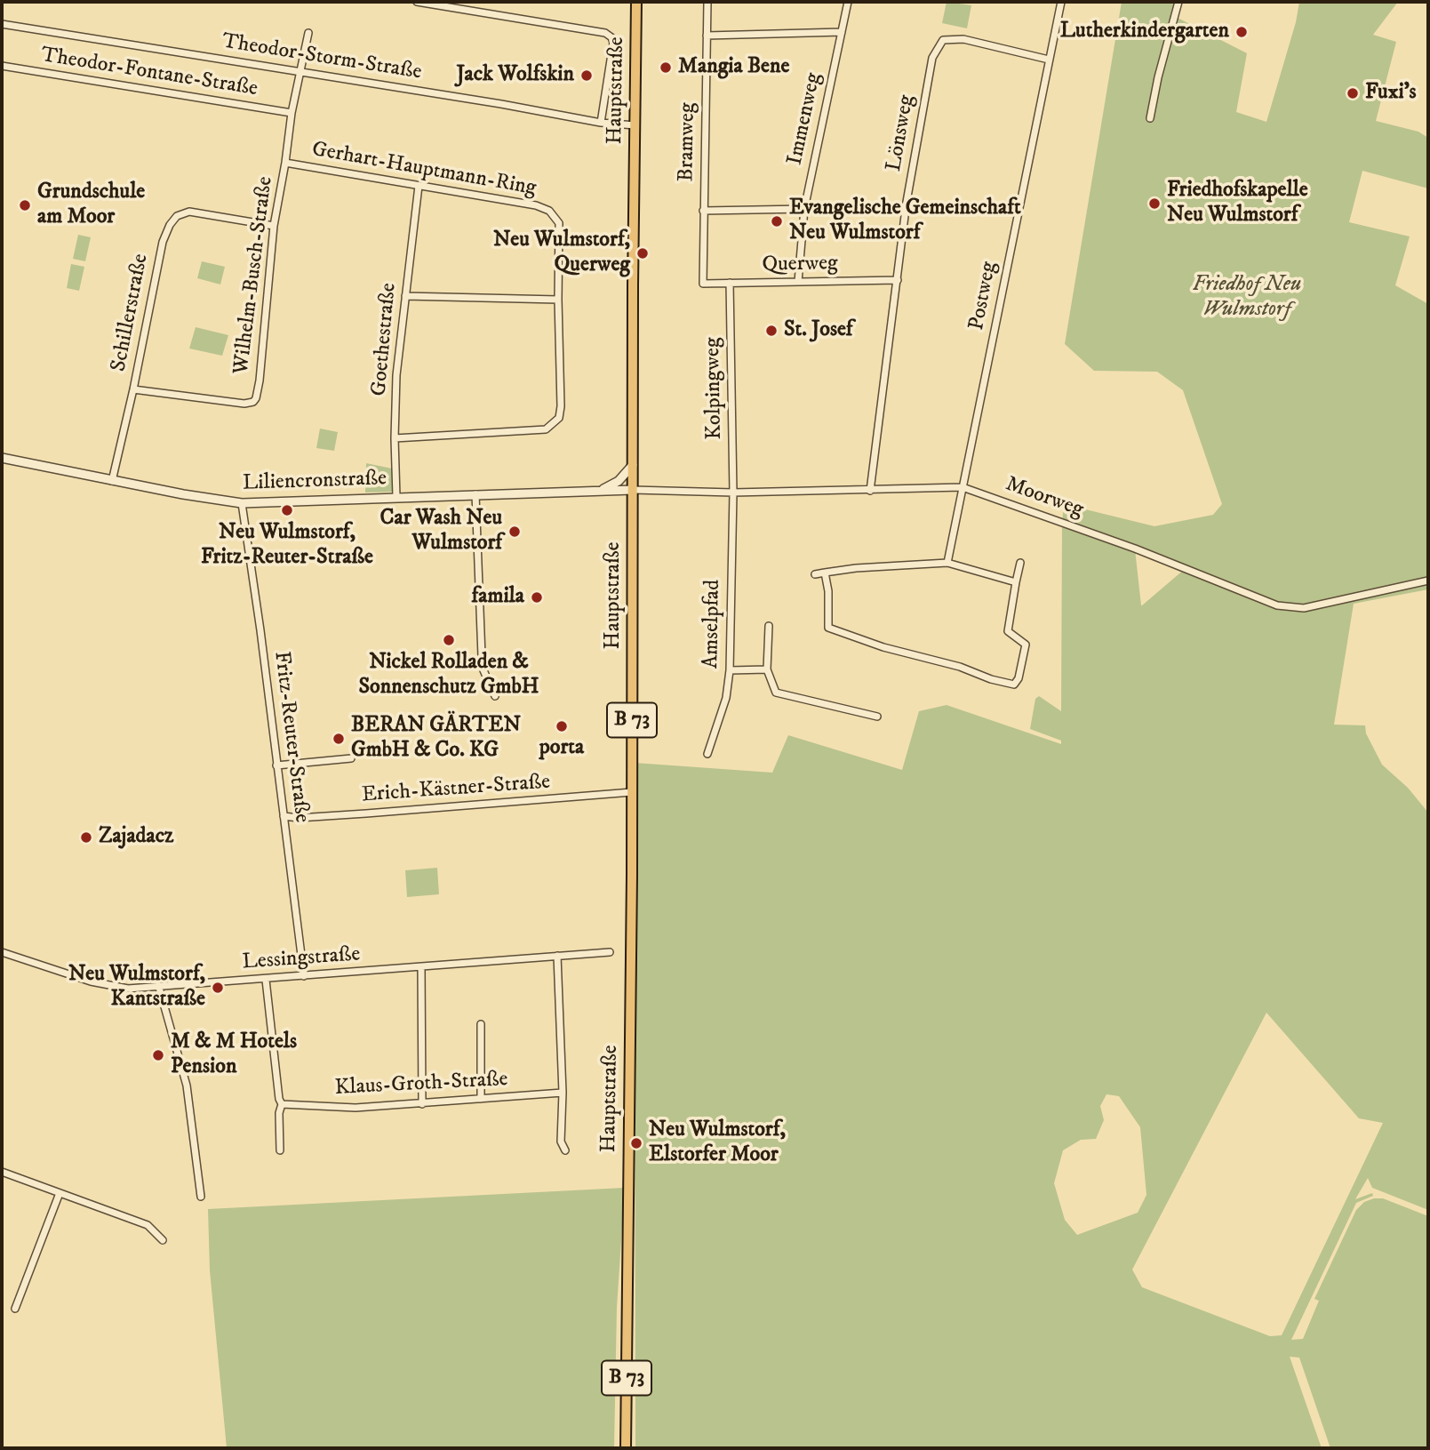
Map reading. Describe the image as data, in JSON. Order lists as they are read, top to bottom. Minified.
{"streets":{"main road":["Hauptstraße","B 73"],"street":["Theodor-Storm-Straße","Theodor-Fontane-Straße","Immenweg","Lönsweg","Bramweg","Gerhart-Hauptmann-Ring","Querweg","Wilhelm-Busch-Straße","Postweg","Schillerstraße","Goethestraße","Kolpingweg","Liliencronstraße","Moorweg","Amselpfad","Fritz-Reuter-Straße","Erich-Kästner-Straße","Lessingstraße","Klaus-Groth-Straße"]},"crossings":[["Theodor-Storm-Straße","Hauptstraße"],["Theodor-Storm-Straße","Wilhelm-Busch-Straße"],["Theodor-Fontane-Straße","Wilhelm-Busch-Straße"],["Hauptstraße","Liliencronstraße"],["Hauptstraße","Moorweg"],["Hauptstraße","Erich-Kästner-Straße"],["Immenweg","Querweg"],["Lönsweg","Querweg"],["Lönsweg","Postweg"],["Lönsweg","Moorweg"],["Bramweg","Querweg"],["Gerhart-Hauptmann-Ring","Wilhelm-Busch-Straße"],["Gerhart-Hauptmann-Ring","Goethestraße"],["Querweg","Kolpingweg"],["Wilhelm-Busch-Straße","Schillerstraße"],["Postweg","Moorweg"],["Schillerstraße","Liliencronstraße"],["Goethestraße","Liliencronstraße"],["Kolpingweg","Moorweg"],["Kolpingweg","Amselpfad"],["Liliencronstraße","Moorweg"],["Liliencronstraße","Fritz-Reuter-Straße"],["Moorweg","Amselpfad"],["Fritz-Reuter-Straße","Erich-Kästner-Straße"],["Fritz-Reuter-Straße","Lessingstraße"]],"parks":["Friedhof Neu Wulmstorf"],"places":["Lutherkindergarten","Mangia Bene","Jack Wolfskin","Fuxi's","Friedhofskapelle Neu Wulmstorf","Grundschule am Moor","Evangelische Gemeinschaft Neu Wulmstorf","Neu Wulmstorf, Querweg","St. Josef","Neu Wulmstorf, Fritz-Reuter-Straße","Car Wash Neu Wulmstorf","famila","Nickel Rolladen & Sonnenschutz GmbH","porta","BERAN GÄRTEN GmbH & Co. KG","Zajadacz","Neu Wulmstorf, Kantstraße","M & M Hotels Pension","Neu Wulmstorf, Elstorfer Moor"]}
